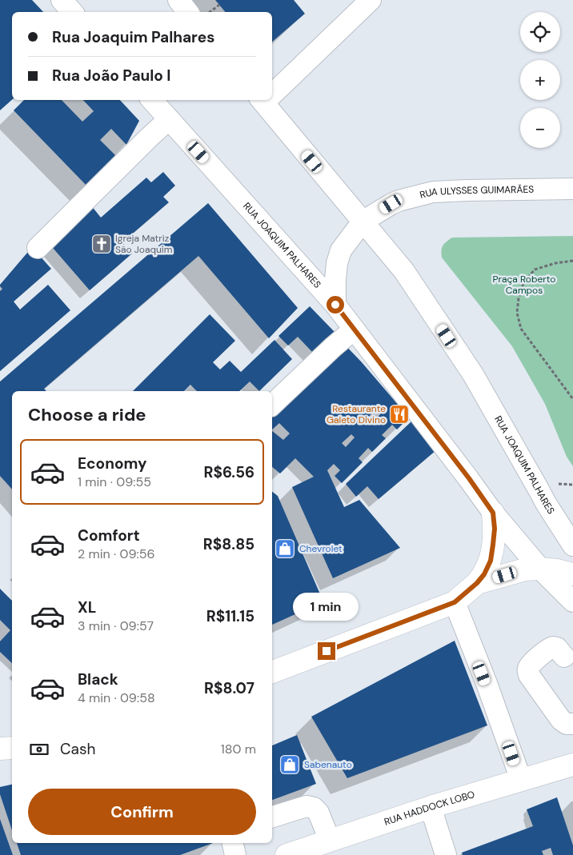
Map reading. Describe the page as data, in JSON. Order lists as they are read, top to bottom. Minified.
{"streets":{"main road":["RUA HADDOCK LOBO"],"street":["RUA ULYSSES GUIMARÃES","RUA JOAQUIM PALHARES"]},"crossings":[["RUA ULYSSES GUIMARÃES","RUA JOAQUIM PALHARES"]],"parks":["Praça Roberto Campos"],"places":{"church":["Igreja Matriz São Joaquim"],"restaurant":["Restaurante Galeto Divino"],"shop":["Chevrolet","Sabenauto"]},"page":{"map_buttons":["+","−"],"banner":["Rua Joaquim Palhares","Rua João Paulo I"],"heading":"Choose a ride","list":[{"name":"Economy","note":"1 min · 09:55","value":"R$6.56"},{"name":"Comfort","note":"2 min · 09:56","value":"R$8.85"},{"name":"XL","note":"3 min · 09:57","value":"R$11.15"},{"name":"Black","note":"4 min · 09:58","value":"R$8.07"}],"bubble":"1 min","pay":["Cash","180 m"],"buttons":"Confirm"}}
